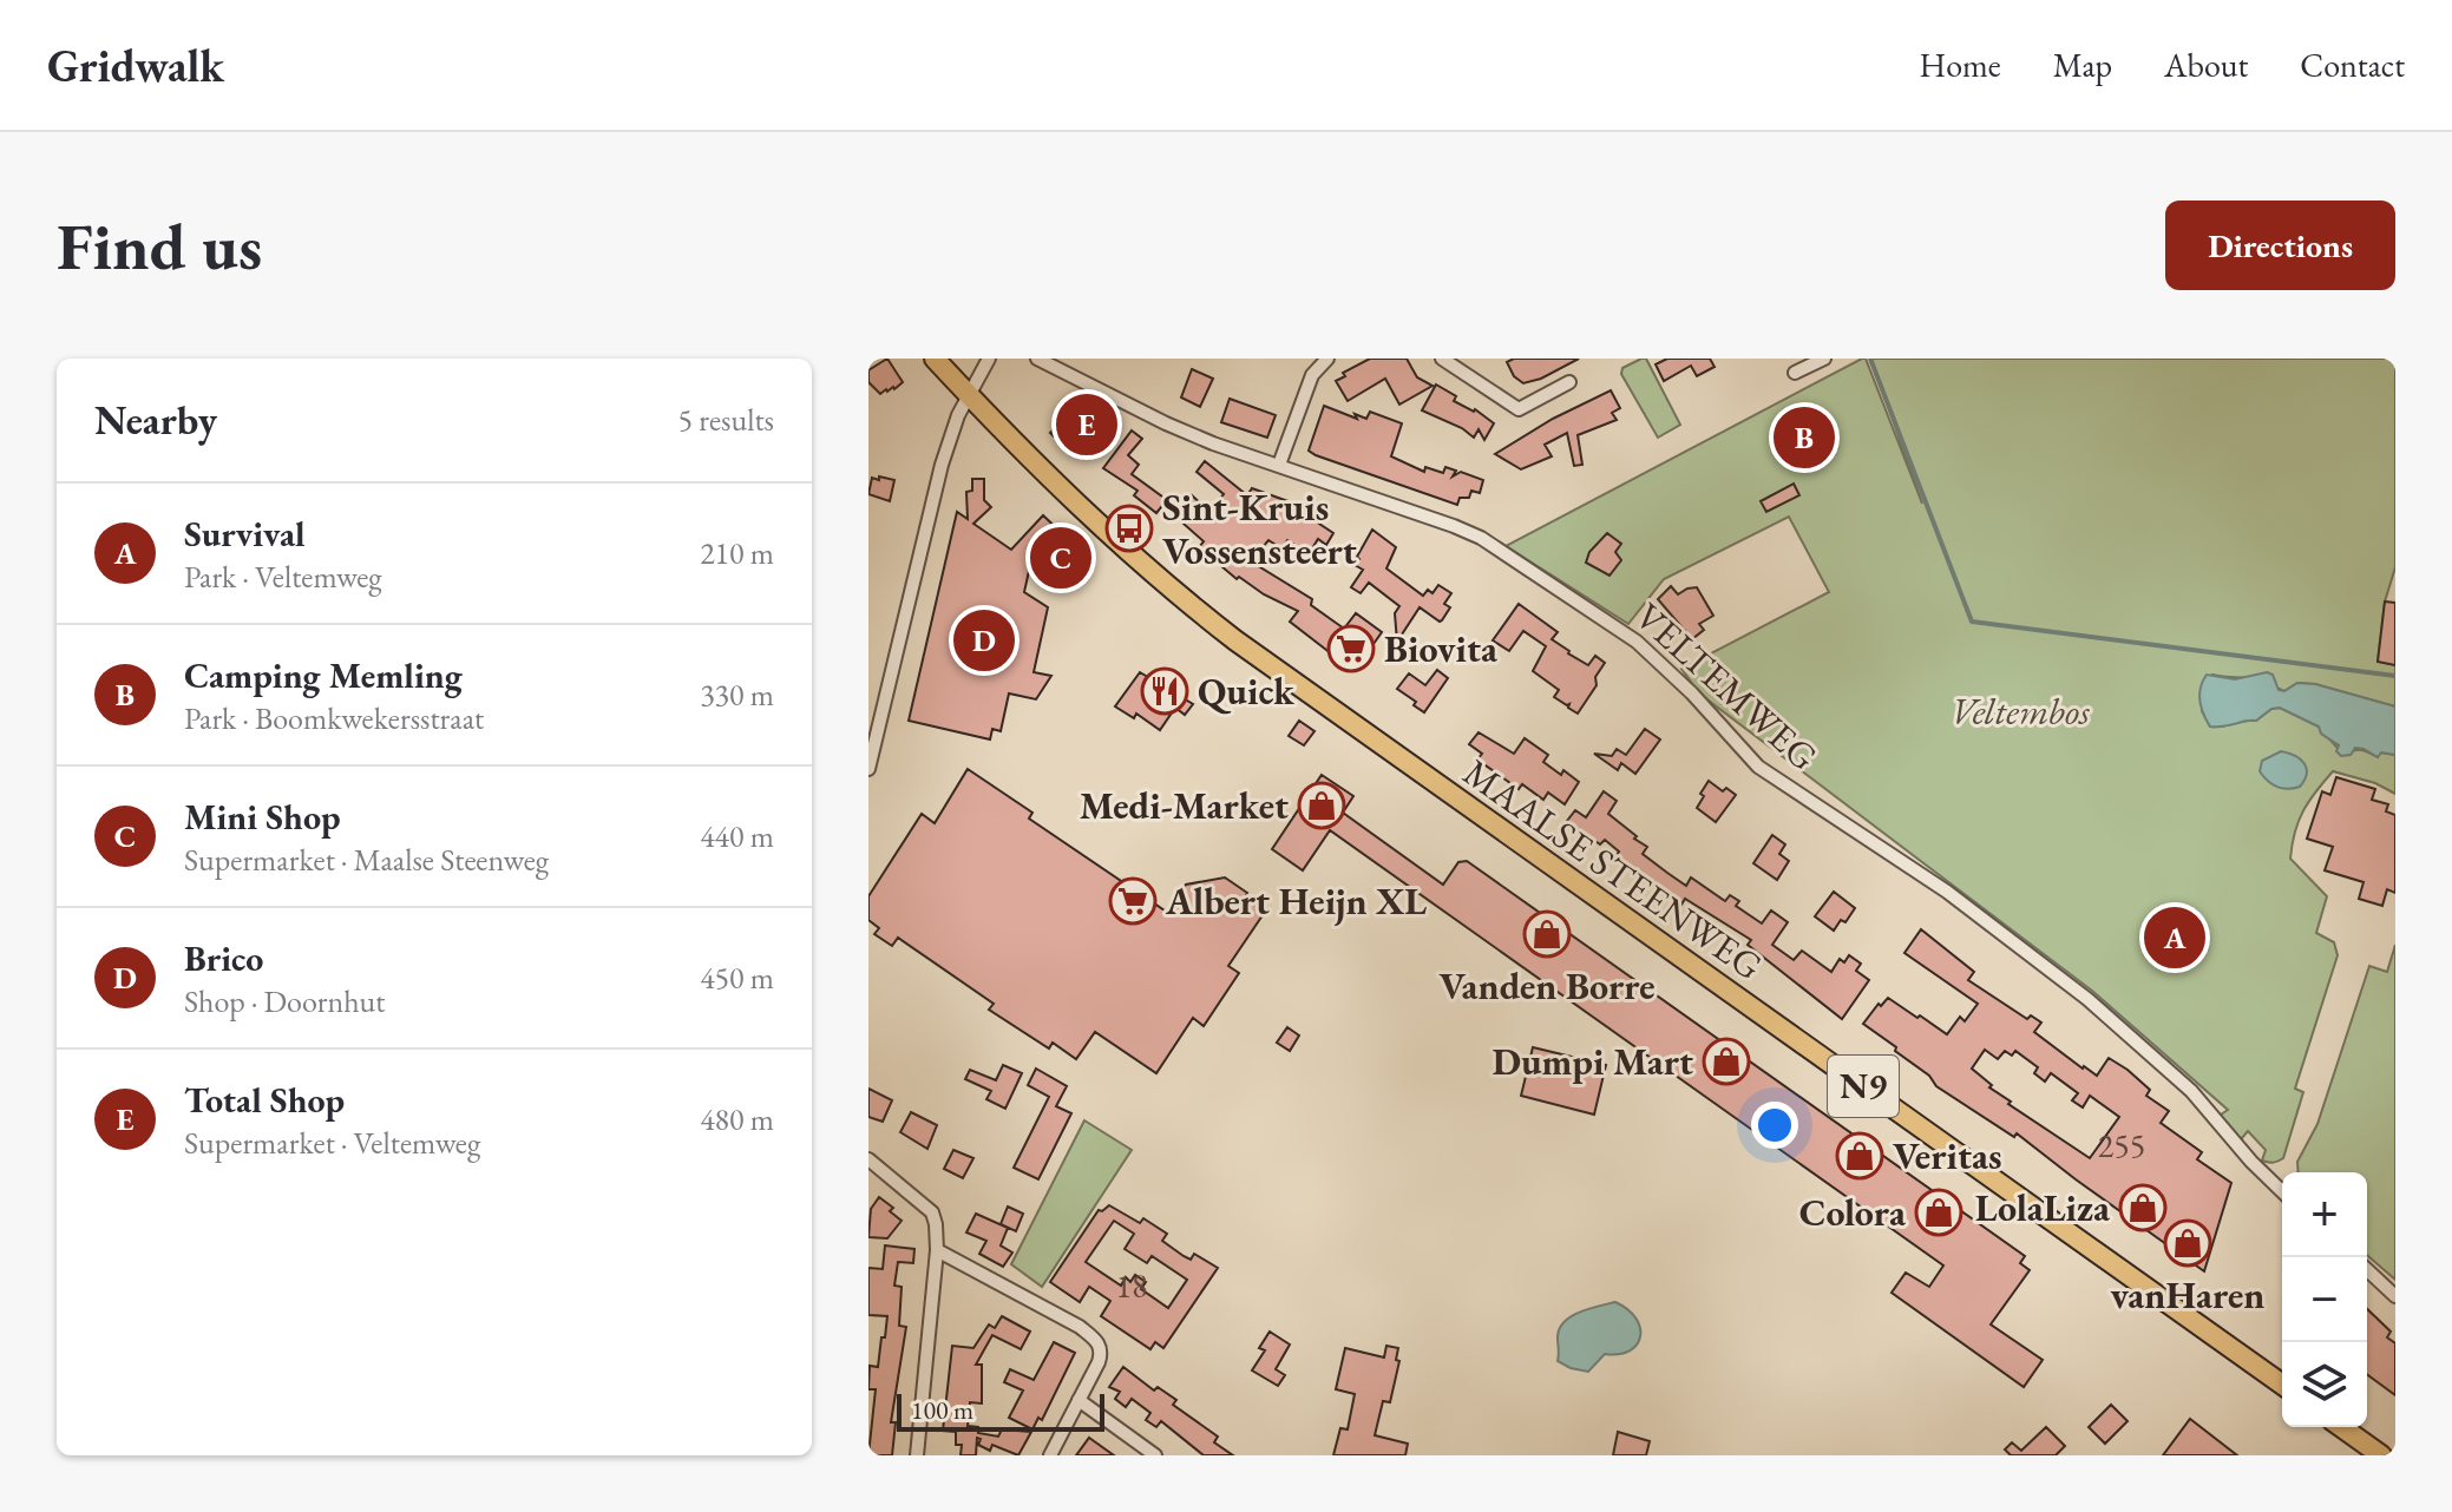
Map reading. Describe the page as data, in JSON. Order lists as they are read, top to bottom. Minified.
{"streets":{"main road":["MAALSE STEENWEG","N9"],"street":["VELTEMWEG"]},"parks":["Veltembos"],"places":{"bus stop":["Sint-Kruis Vossensteert"],"supermarket":["Biovita","Albert Heijn XL"],"restaurant":["Quick"],"shop":["Medi-Market","Vanden Borre","Dumpi Mart","Veritas","LolaLiza","Colora","vanHaren"]},"house_numbers":["255","18"],"scale_bar":"100 m","page":{"header":"Gridwalk","nav":["Home","Map","About","Contact"],"buttons":"Directions","title":"Find us","heading":["Nearby","5 results"],"pins":["E","B","C","D","A"],"list":[{"mark":"A","name":"Survival","note":"Park · Veltemweg","value":"210 m"},{"mark":"B","name":"Camping Memling","note":"Park · Boomkwekersstraat","value":"330 m"},{"mark":"C","name":"Mini Shop","note":"Supermarket · Maalse Steenweg","value":"440 m"},{"mark":"D","name":"Brico","note":"Shop · Doornhut","value":"450 m"},{"mark":"E","name":"Total Shop","note":"Supermarket · Veltemweg","value":"480 m"}],"map_buttons":["+","−"],"scale":"100 m"}}
